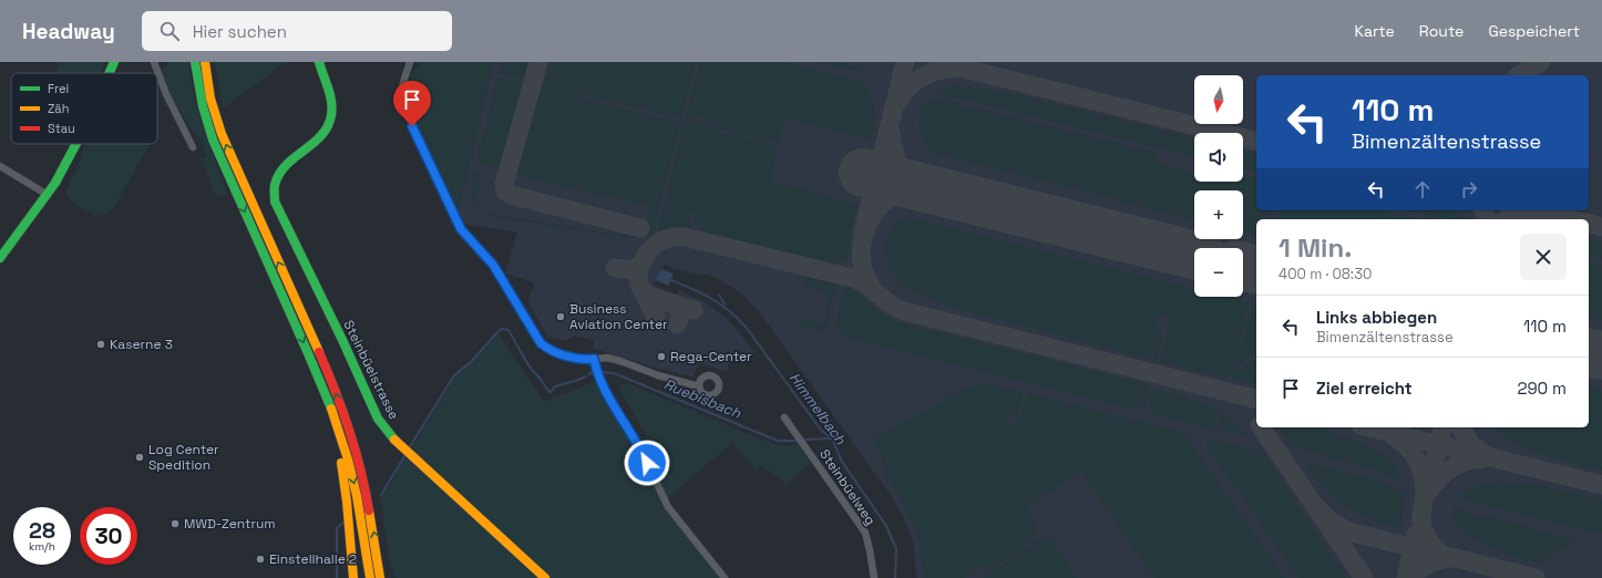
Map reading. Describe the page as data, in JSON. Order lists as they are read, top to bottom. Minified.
{"streets":{"main road":["Steinbüelstrasse"],"street":["Steinbüelweg"]},"water":["Ruebisbach","Himmelbach"],"places":["Business Aviation Center","Kaserne 3","Rega-Center","Log Center Spedition","MWD-Zentrum","Einstellhalle 2"],"legend":["Frei","Zäh","Stau"],"north":"bottom","page":{"header":"Headway","search":"Hier suchen","nav":["Karte","Route","Gespeichert"],"map_buttons":["+","−"],"turn":["110 m","Bimenzältenstrasse"],"heading":["1 Min.","400 m · 08:30"],"list":[{"name":"Links abbiegen","note":"Bimenzältenstrasse","value":"110 m"},{"name":"Ziel erreicht","value":"290 m"}],"speed":"28 km/h","limit":"30"}}
